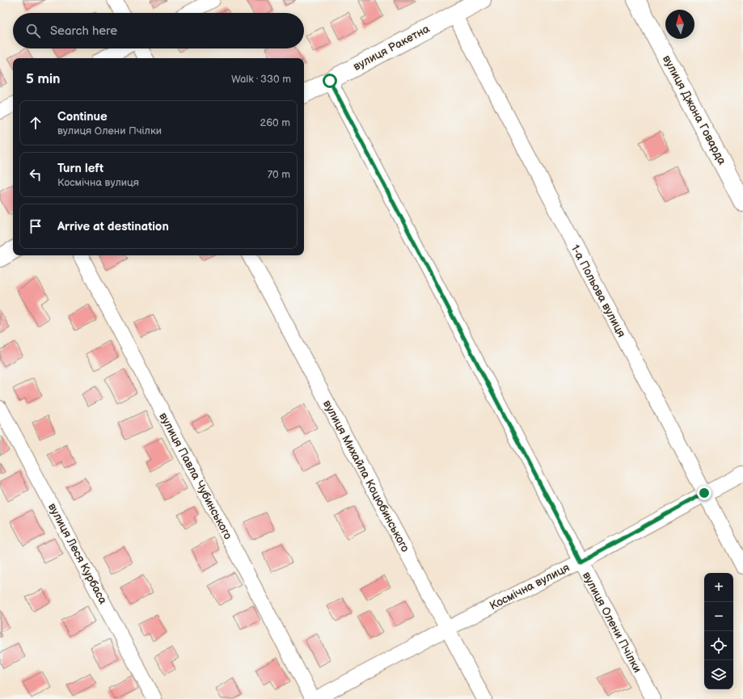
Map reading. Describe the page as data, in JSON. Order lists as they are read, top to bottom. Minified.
{"streets":{"street":["вулиця Ракетна","вулиця Джона Говарда","1-а Польова вулиця","вулиця Павла Чубинського","вулиця Михайла Коцюбинського","вулиця Леся Курбаса","Космічна вулиця","вулиця Олени Пчілки"]},"crossings":[["вулиця Ракетна","1-а Польова вулиця"],["вулиця Ракетна","вулиця Олени Пчілки"],["1-а Польова вулиця","Космічна вулиця"],["вулиця Михайла Коцюбинського","Космічна вулиця"],["Космічна вулиця","вулиця Олени Пчілки"]],"north":"top","page":{"search":"Search here","heading":["5 min","Walk · 330 m"],"list":[["Continue","вулиця Олени Пчілки","260 m"],["Turn left","Космічна вулиця","70 m"],"Arrive at destination"],"map_buttons":["+","−"]}}
